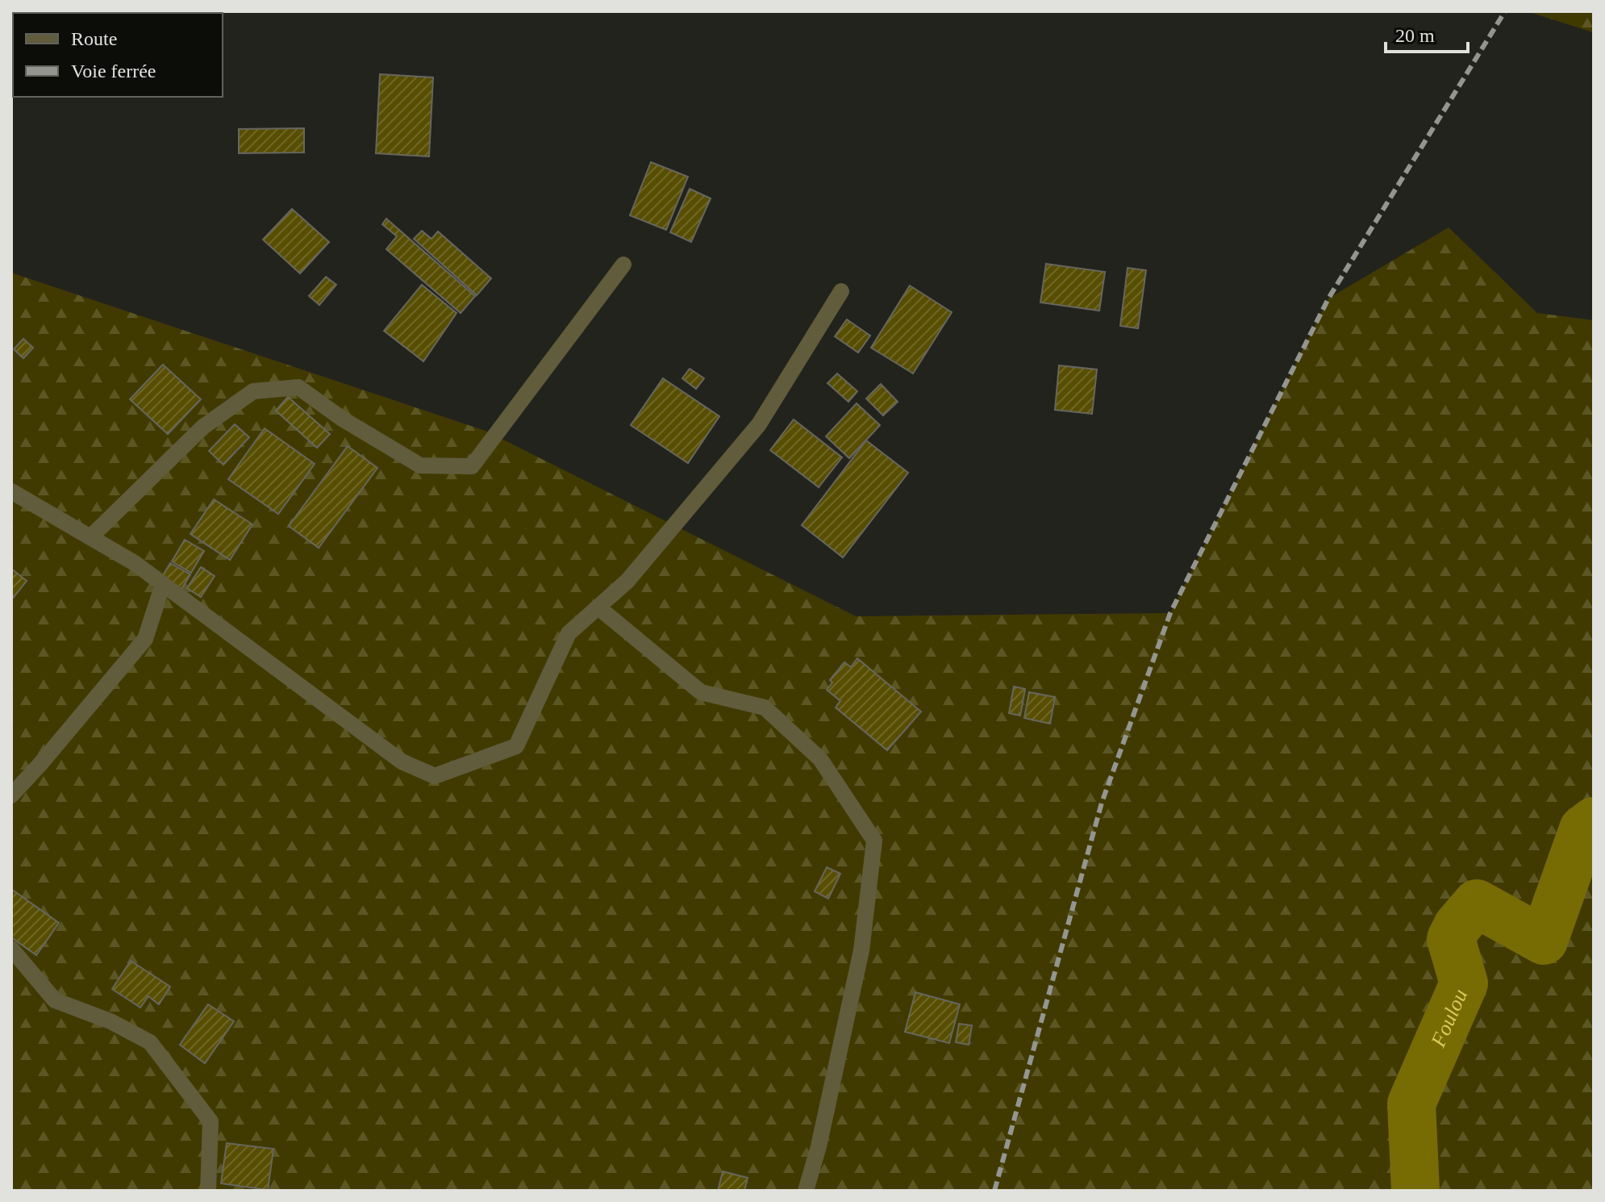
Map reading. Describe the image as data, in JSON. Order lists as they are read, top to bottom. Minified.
{"water":["Foulou"],"legend":["Route","Voie ferrée"],"scale_bar":"20 m"}
